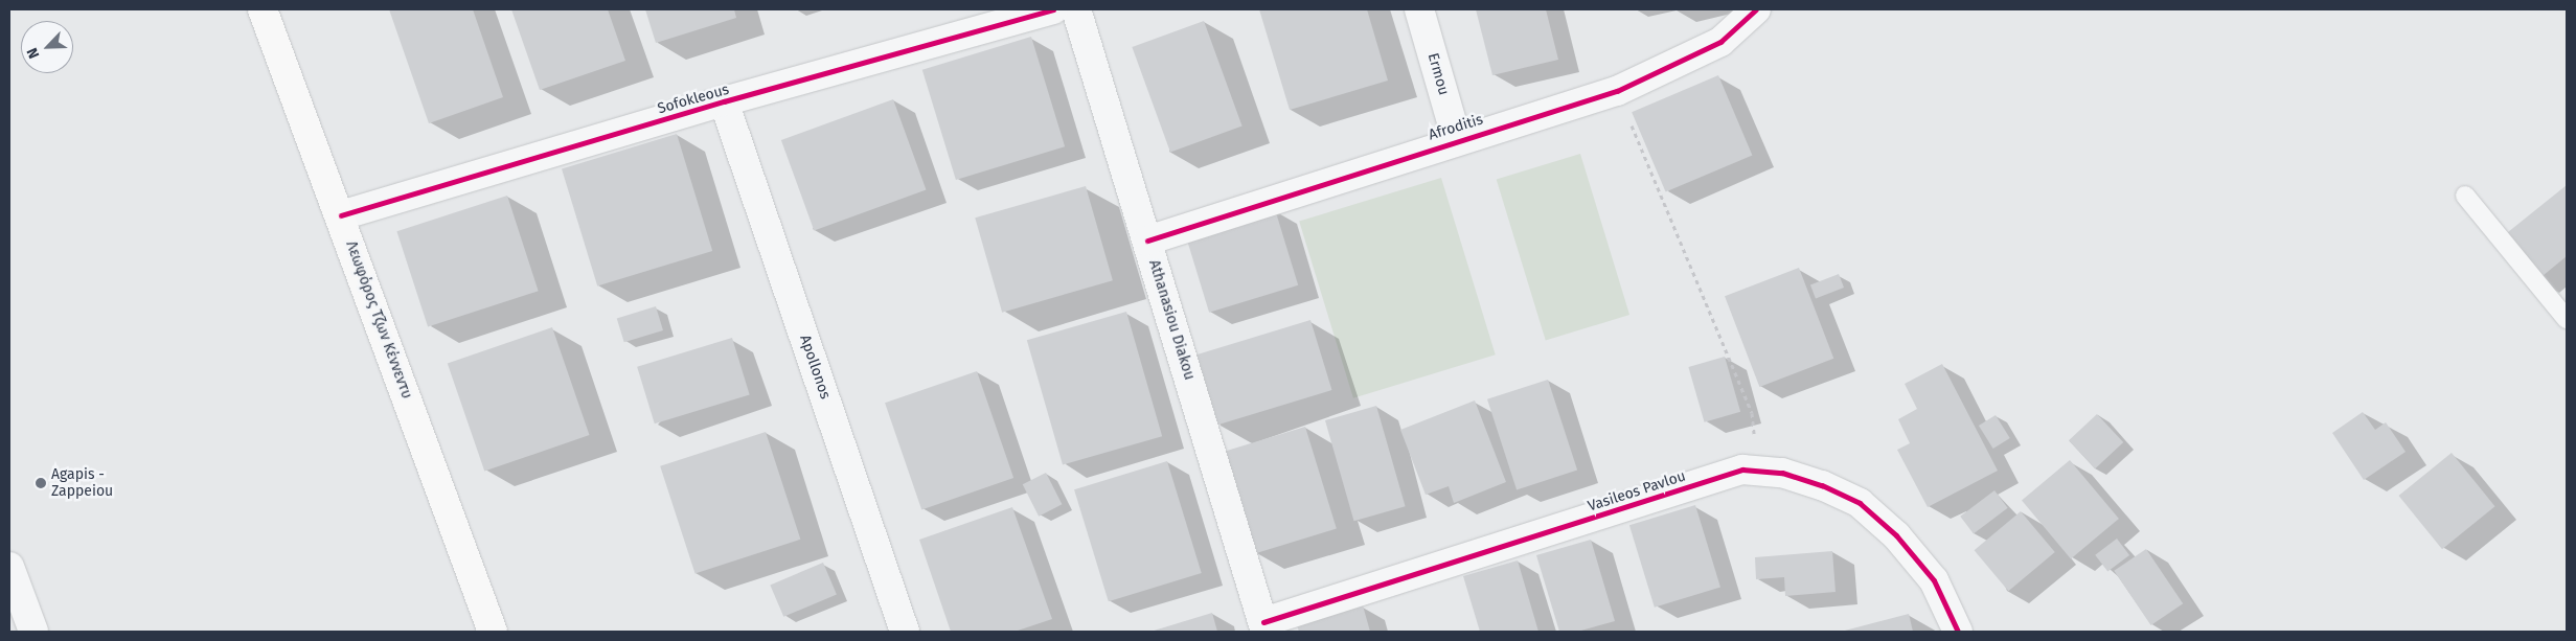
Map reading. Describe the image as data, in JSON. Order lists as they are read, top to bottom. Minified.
{"streets":{"main road":["Λεωφόρος Τζων Κέννεντυ"],"street":["Ermou","Sofokleous","Afroditis","Athanasiou Diakou","Apollonos","Vasileos Pavlou"]},"crossings":[["Ermou","Afroditis"],["Sofokleous","Λεωφόρος Τζων Κέννεντυ"],["Sofokleous","Apollonos"],["Afroditis","Athanasiou Diakou"],["Athanasiou Diakou","Vasileos Pavlou"]],"places":["Agapis - Zappeiou"],"north":"bottom left"}
